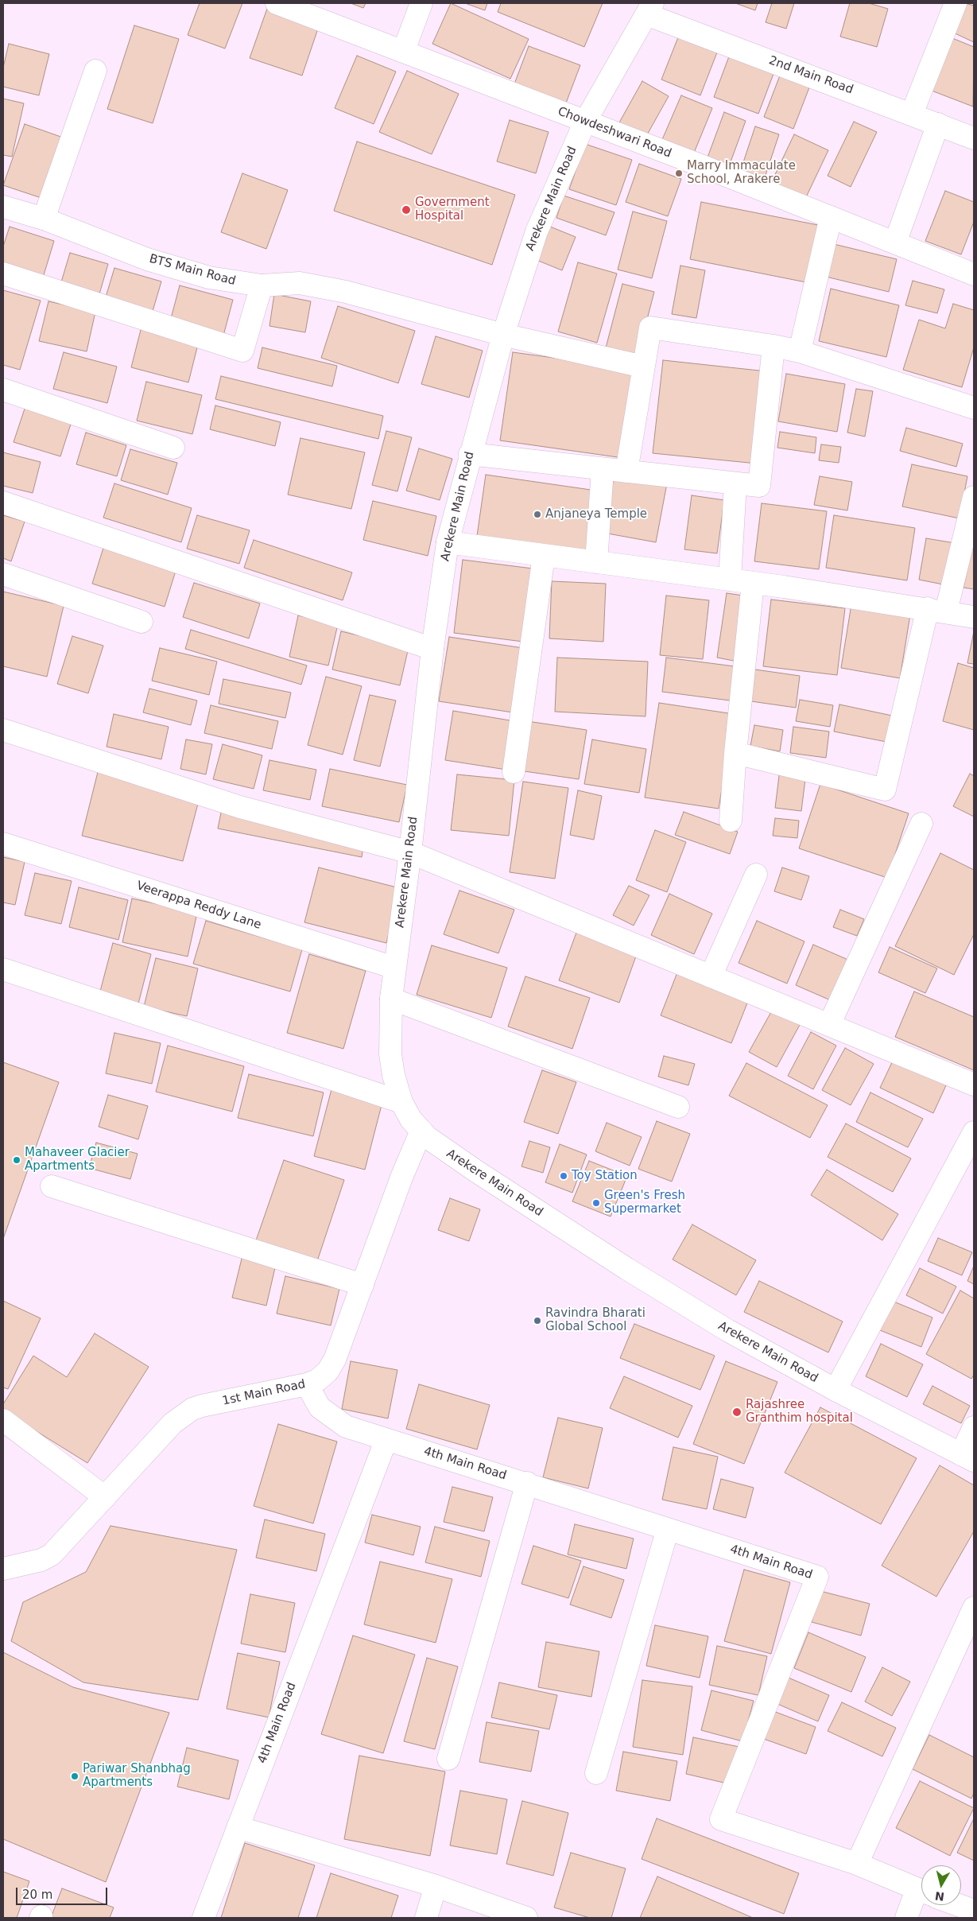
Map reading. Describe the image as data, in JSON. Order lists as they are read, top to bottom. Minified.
{"streets":{"street":["2nd Main Road","Chowdeshwari Road","Arekere Main Road","BTS Main Road","Veerappa Reddy Lane","1st Main Road","4th Main Road"]},"crossings":[["2nd Main Road","Arekere Main Road"],["Chowdeshwari Road","Arekere Main Road"],["Arekere Main Road","BTS Main Road"],["Arekere Main Road","Veerappa Reddy Lane"],["Arekere Main Road","1st Main Road"],["1st Main Road","4th Main Road"]],"places":["Marry Immaculate School, Arakere","Government Hospital","Anjaneya Temple","Mahaveer Glacier Apartments","Toy Station","Green's Fresh Supermarket","Ravindra Bharati Global School","Rajashree Granthim hospital","Pariwar Shanbhag Apartments"],"scale_bar":"20 m","north":"bottom"}
